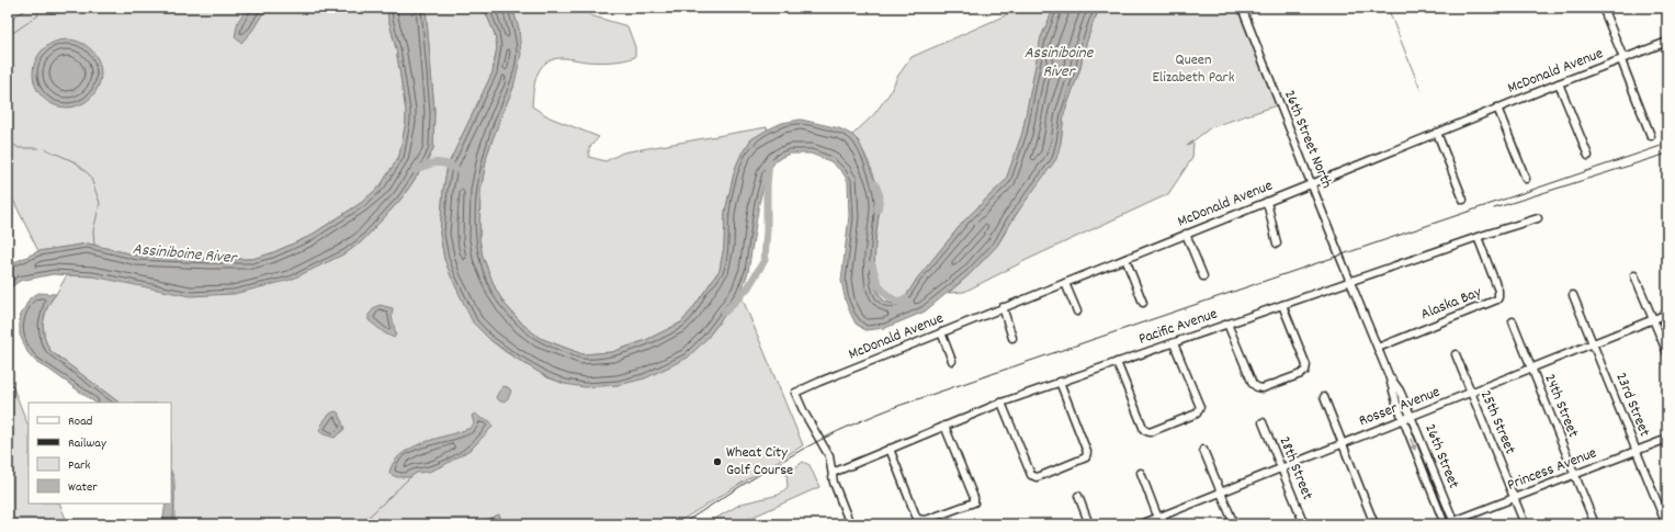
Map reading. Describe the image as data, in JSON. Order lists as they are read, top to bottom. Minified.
{"streets":{"street":["McDonald Avenue","26th Street North","Alaska Bay","Pacific Avenue","23rd Street","24th Street","Rosser Avenue","25th Street","26th Street","28th Street","Princess Avenue"]},"crossings":[["McDonald Avenue","26th Street North"],["McDonald Avenue","Pacific Avenue"],["26th Street North","Pacific Avenue"],["26th Street North","26th Street"],["Alaska Bay","Pacific Avenue"],["Alaska Bay","26th Street"],["Pacific Avenue","26th Street"],["23rd Street","Rosser Avenue"],["23rd Street","Princess Avenue"],["24th Street","Rosser Avenue"],["24th Street","Princess Avenue"],["Rosser Avenue","25th Street"],["Rosser Avenue","26th Street"],["Rosser Avenue","28th Street"],["25th Street","Princess Avenue"],["26th Street","Princess Avenue"]],"water":["Assiniboine River"],"parks":["Queen Elizabeth Park"],"places":["Wheat City Golf Course"],"legend":["Road","Railway","Park","Water"]}
